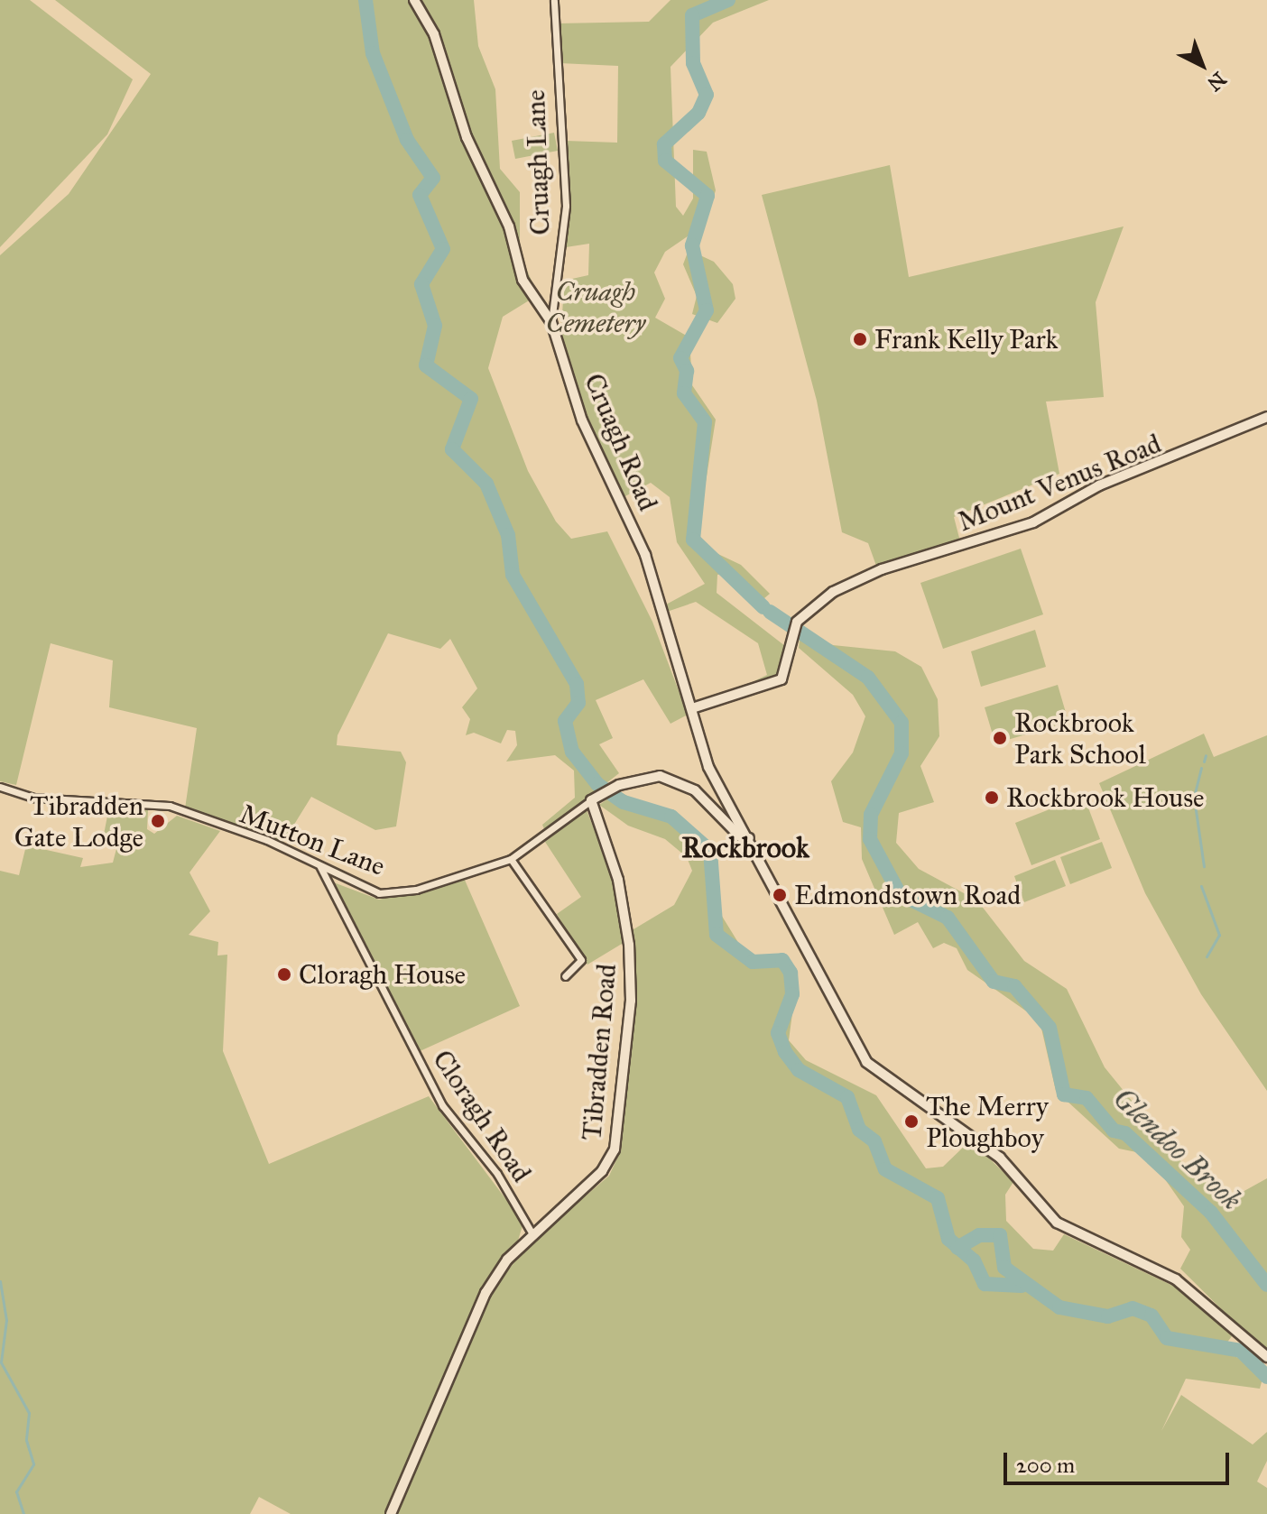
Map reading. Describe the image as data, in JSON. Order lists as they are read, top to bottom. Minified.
{"streets":{"main road":["Cruagh Road","Mount Venus Road","Tibradden Road"],"street":["Cruagh Lane","Mutton Lane","Cloragh Road"]},"crossings":[["Cruagh Lane","Cruagh Road"],["Cruagh Road","Mount Venus Road"],["Mutton Lane","Tibradden Road"],["Mutton Lane","Cloragh Road"],["Tibradden Road","Cloragh Road"]],"districts":["Rockbrook"],"water":["Glendoo Brook"],"parks":["Cruagh Cemetery"],"places":["Frank Kelly Park","Rockbrook Park School","Rockbrook House","Tibradden Gate Lodge","Edmondstown Road","Cloragh House","The Merry Ploughboy"],"scale_bar":"200 m","north":"bottom right"}
